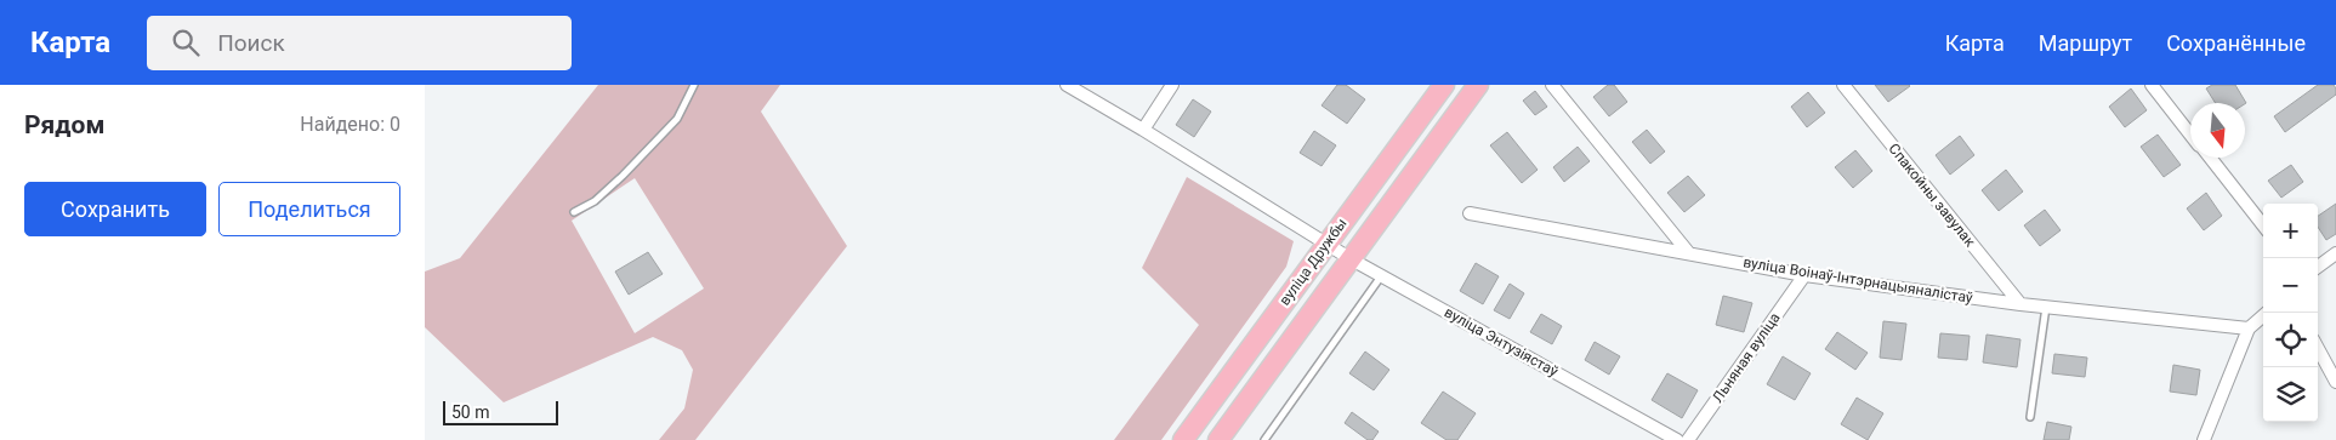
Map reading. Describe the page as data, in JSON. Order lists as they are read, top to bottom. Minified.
{"streets":{"main road":["вуліца Дружбы"],"street":["Спакойны завулак","вуліца Воінаў-Інтэрнацыяналістаў","вуліца Энтузіястаў","Льняная вуліца"]},"crossings":[["Спакойны завулак","вуліца Воінаў-Інтэрнацыяналістаў"],["вуліца Дружбы","вуліца Энтузіястаў"],["вуліца Воінаў-Інтэрнацыяналістаў","Льняная вуліца"]],"scale_bar":"50 m","north":"bottom","page":{"header":"Карта","search":"Поиск","nav":["Карта","Маршрут","Сохранённые"],"heading":["Рядом","Найдено: 0"],"buttons":["Сохранить","Поделиться"],"map_buttons":["+","−"],"scale":"50 m"}}
